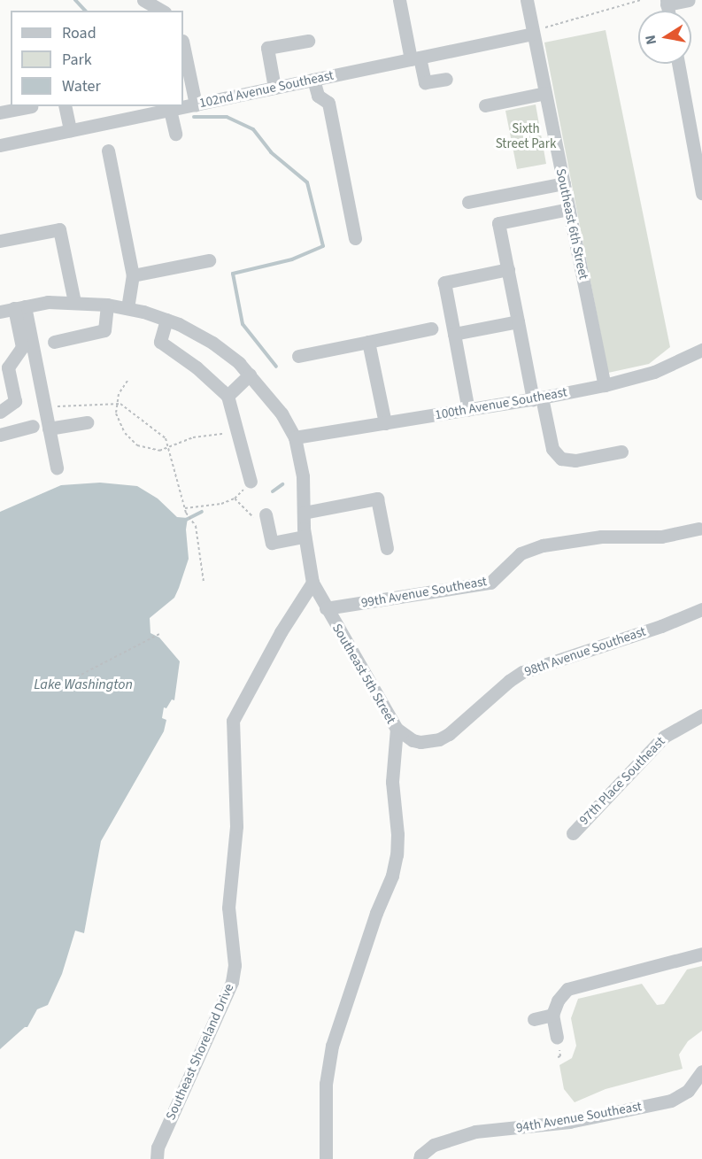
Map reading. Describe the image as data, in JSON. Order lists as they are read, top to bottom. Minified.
{"streets":{"street":["102nd Avenue Southeast","Southeast 6th Street","100th Avenue Southeast","99th Avenue Southeast","98th Avenue Southeast","Southeast 5th Street","97th Place Southeast","Southeast Shoreland Drive","94th Avenue Southeast"]},"crossings":[["102nd Avenue Southeast","Southeast 6th Street"],["Southeast 6th Street","100th Avenue Southeast"],["100th Avenue Southeast","Southeast 5th Street"],["99th Avenue Southeast","Southeast 5th Street"],["98th Avenue Southeast","Southeast 5th Street"],["Southeast 5th Street","Southeast Shoreland Drive"]],"water":["Lake Washington"],"parks":["Sixth Street Park"],"legend":["Road","Park","Water"],"north":"left"}
